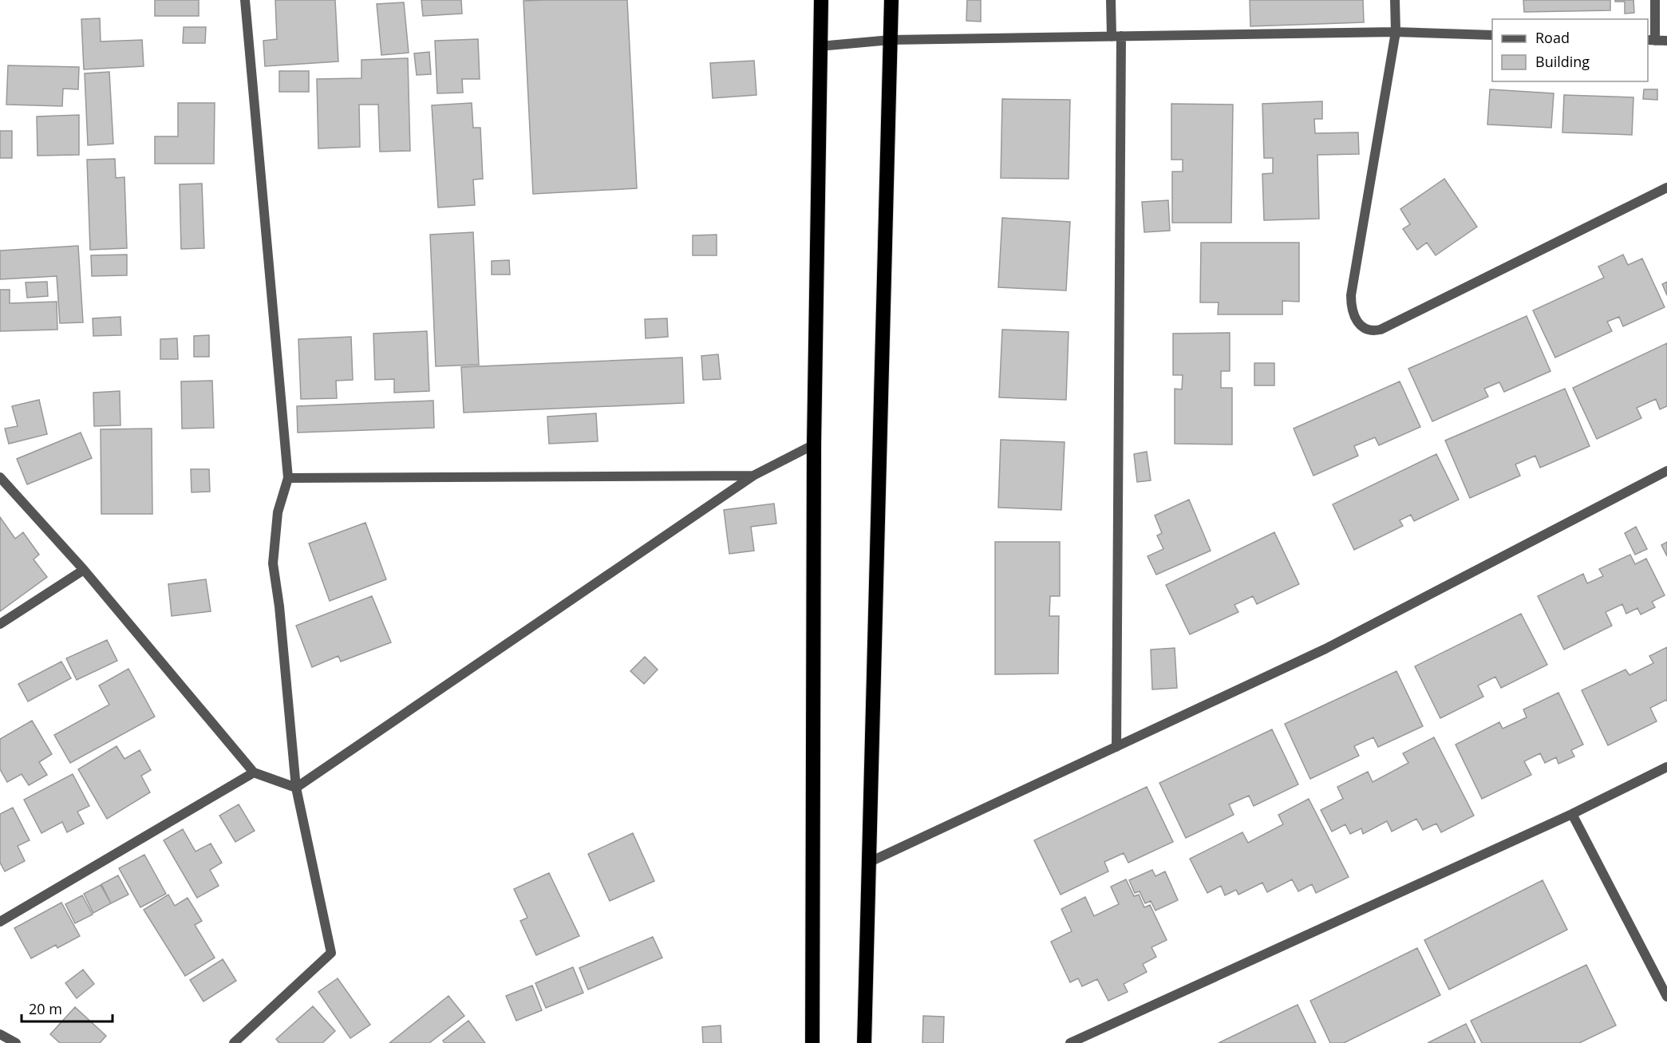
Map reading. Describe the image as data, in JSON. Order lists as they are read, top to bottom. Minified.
{"legend":["Road","Building"],"scale_bar":"20 m"}
